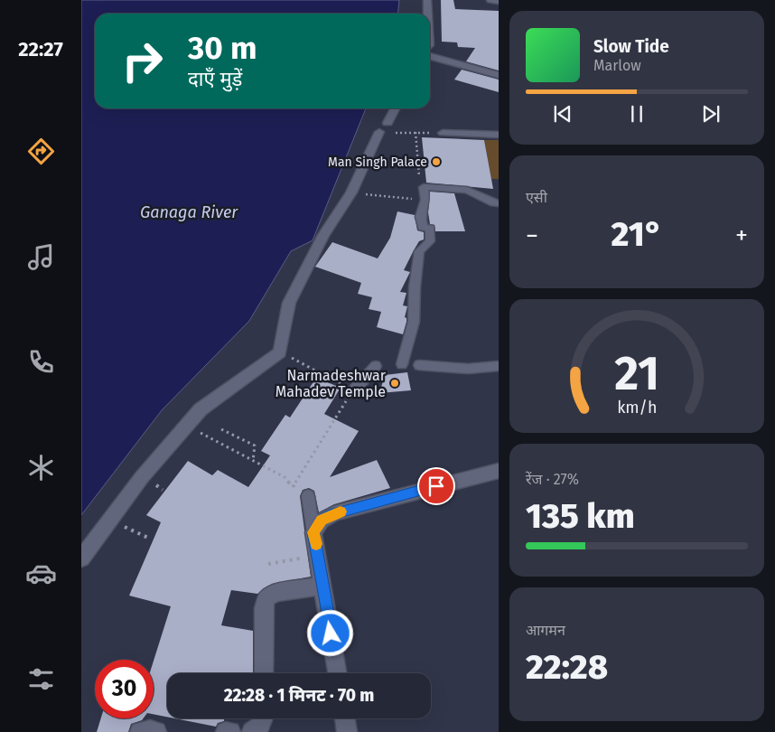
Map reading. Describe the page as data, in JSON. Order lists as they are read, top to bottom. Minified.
{"water":["Ganaga River"],"places":["Man Singh Palace","Narmadeshwar Mahadev Temple"],"page":{"tabs":"22:27","turn":["30 m","दाएँ मुड़ें"],"song":["Slow Tide","Marlow"],"tile":["एसी",["रेंज · 27%","135 km"],["आगमन","22:28"]],"heat":["−","21°","+"],"limit":"30","trip":"22:28 · 1 मिनट · 70 m","gauge":["21","km/h"]}}
